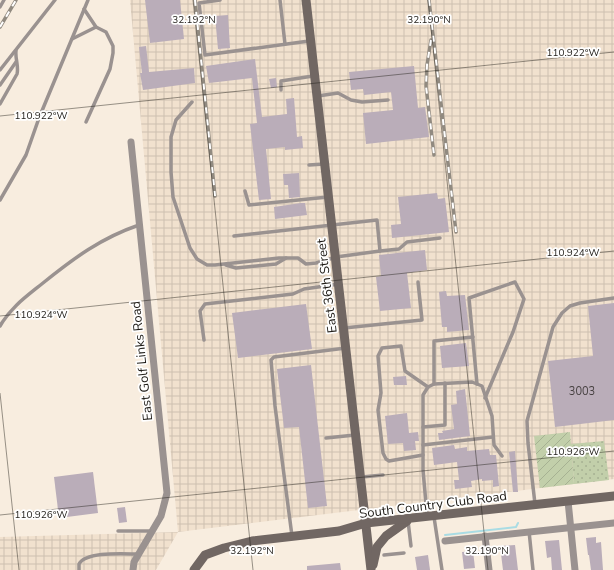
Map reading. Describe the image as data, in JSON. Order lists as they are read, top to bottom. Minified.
{"streets":{"main road":["East 36th Street","South Country Club Road"],"street":["East Golf Links Road"]},"crossings":[["East 36th Street","South Country Club Road"]],"house_numbers":["3003"],"coordinates":["32.192°N","32.190°N","110.922°W","110.924°W","110.926°W"]}
